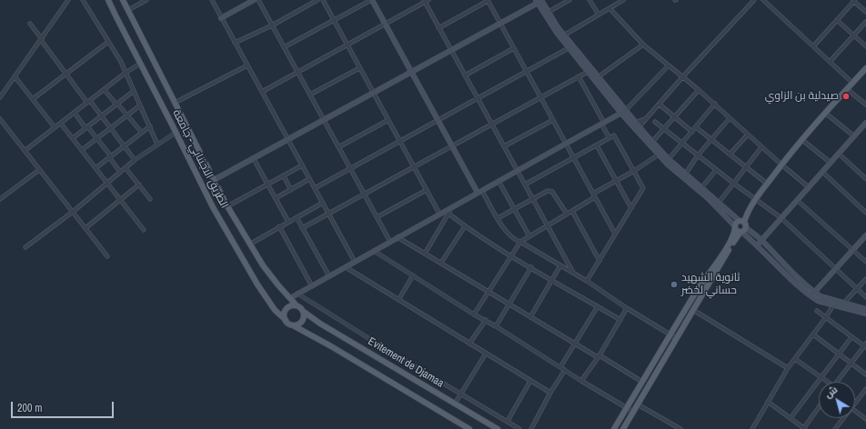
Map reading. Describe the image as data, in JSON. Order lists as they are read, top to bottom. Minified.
{"streets":{"main road":["الطريق الاجتنابي - جامعة","Evitement de Djamaa"]},"crossings":[["الطريق الاجتنابي - جامعة","Evitement de Djamaa"]],"places":["صيدلية بن الزاوي","ثانوية الشهيد حساني لخضر"],"scale_bar":"200 m","north":"top left"}
